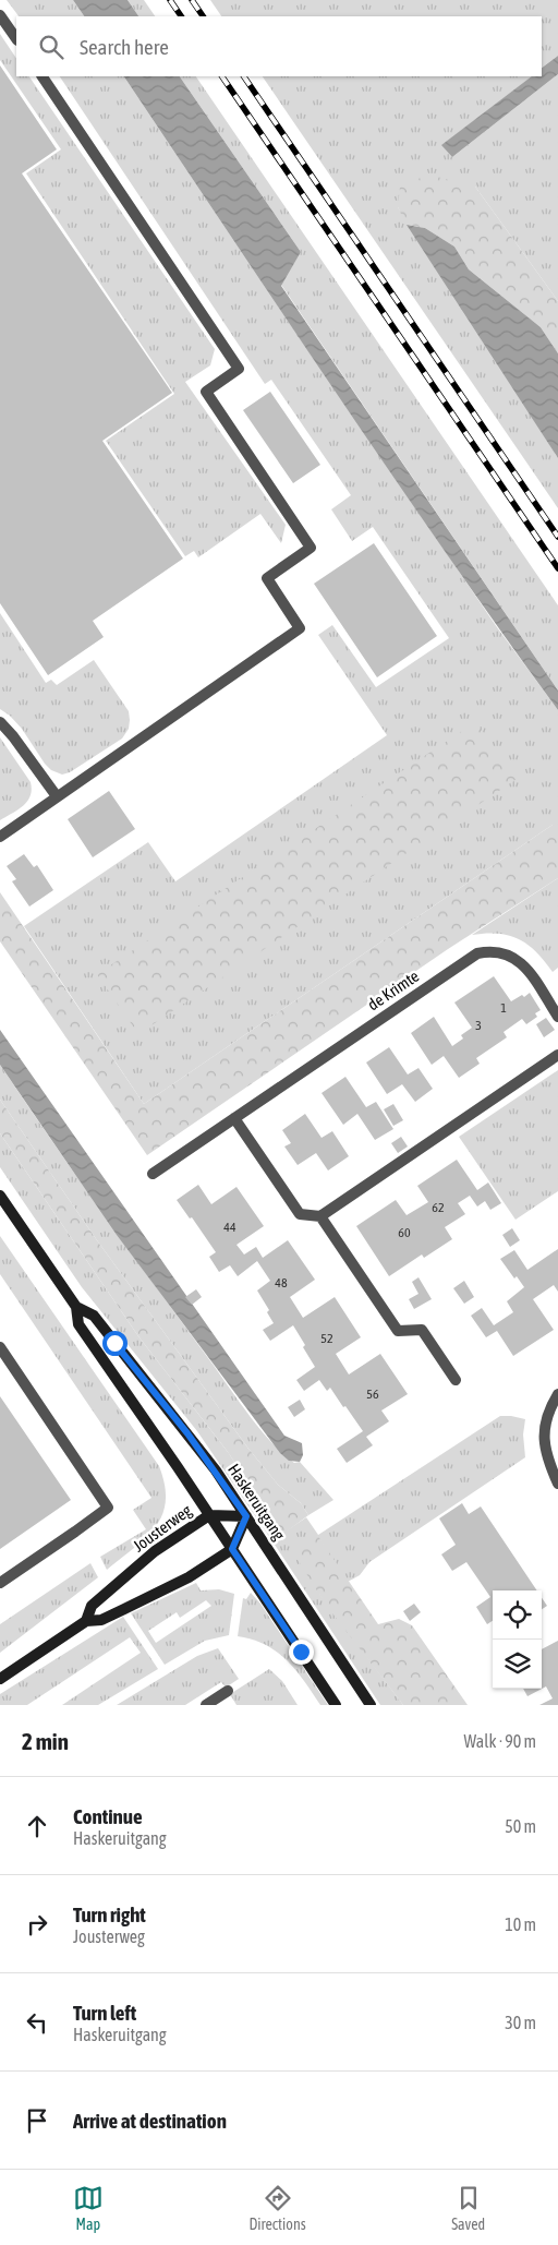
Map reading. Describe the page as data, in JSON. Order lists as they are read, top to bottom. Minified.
{"streets":{"main road":["Haskeruitgang","Jousterweg"],"street":["de Krimte"]},"crossings":[["Haskeruitgang","Jousterweg"]],"house_numbers":["1","3","62","44","60","48","52","56"],"page":{"search":"Search here","heading":["2 min","Walk · 90 m"],"list":[["Continue","Haskeruitgang","50 m"],["Turn right","Jousterweg","10 m"],["Turn left","Haskeruitgang","30 m"],"Arrive at destination"],"nav":["Map","Directions","Saved"]}}
